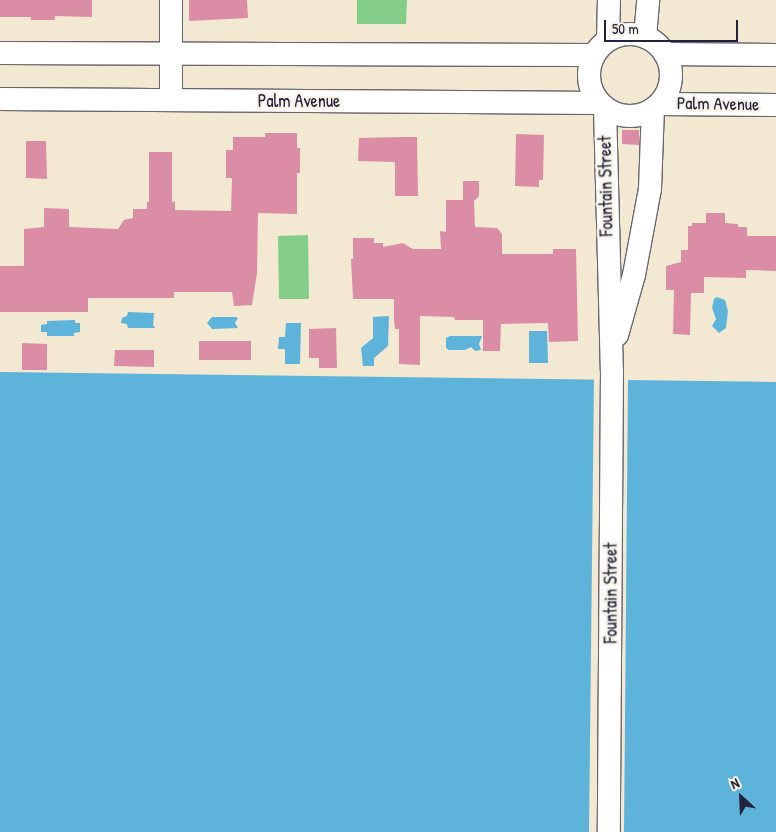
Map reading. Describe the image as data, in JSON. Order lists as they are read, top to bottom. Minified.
{"streets":{"street":["Palm Avenue","Fountain Street"]},"crossings":[["Palm Avenue","Fountain Street"]],"scale_bar":"50 m","north":"top left"}
